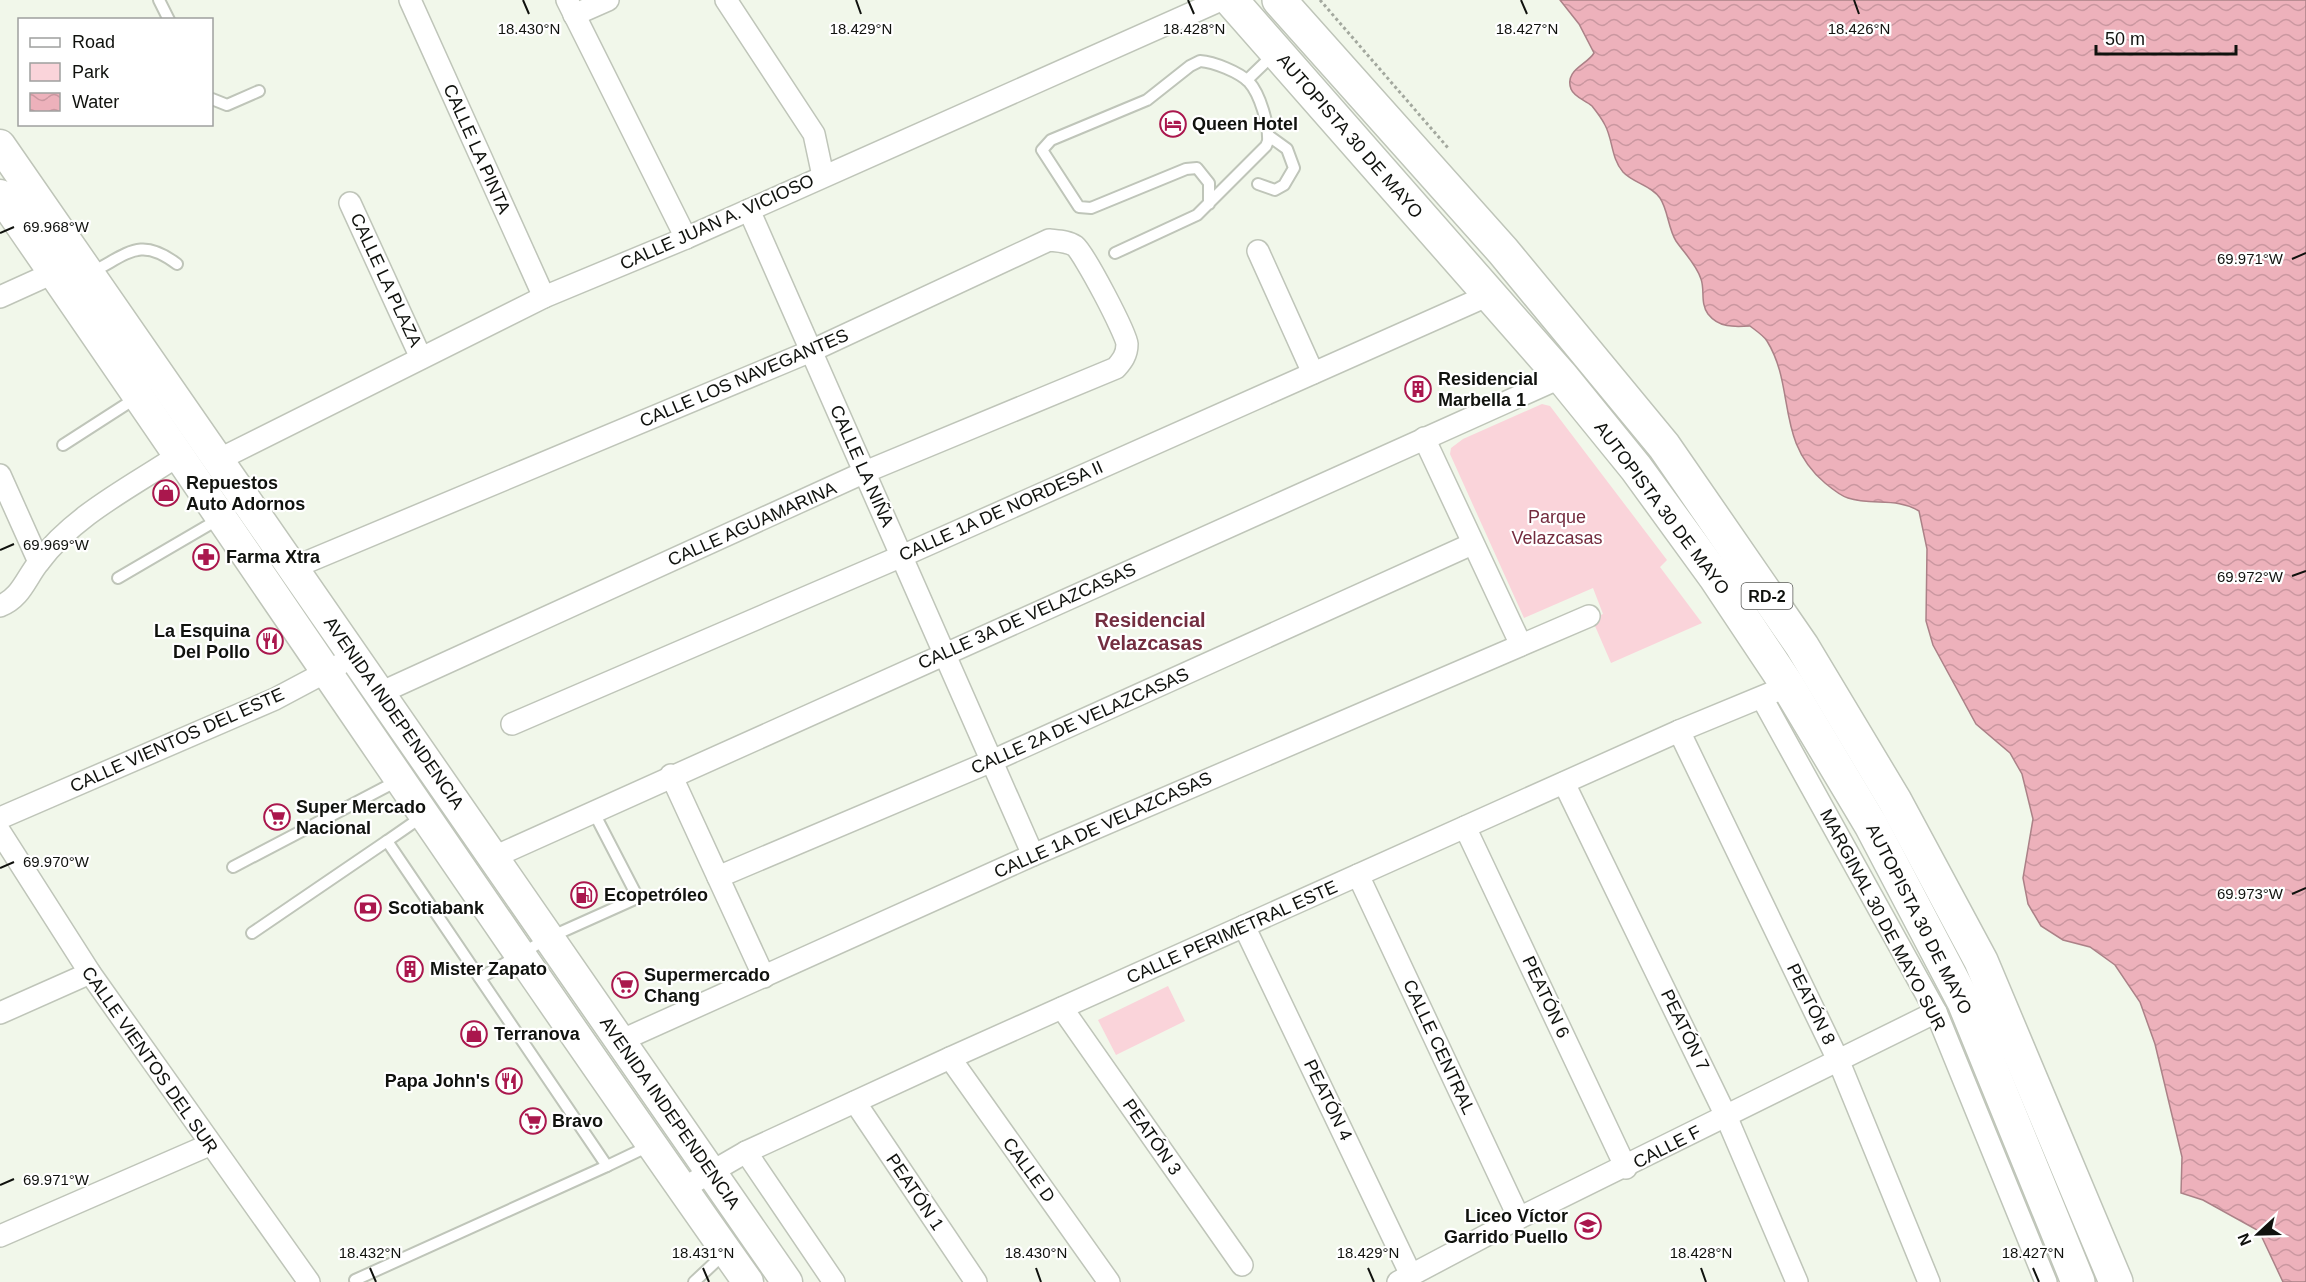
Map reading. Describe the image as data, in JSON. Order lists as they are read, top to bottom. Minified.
{"streets":{"highway":["AUTOPISTA 30 DE MAYO","RD-2"],"main road":["AVENIDA INDEPENDENCIA"],"street":["CALLE LA PINTA","CALLE JUAN A. VICIOSO","CALLE LA PLAZA","CALLE LOS NAVEGANTES","CALLE LA NIÑA","CALLE 1A DE NORDESA II","CALLE AGUAMARINA","CALLE 3A DE VELAZCASAS","CALLE 2A DE VELAZCASAS","CALLE VIENTOS DEL ESTE","CALLE 1A DE VELAZCASAS","MARGINAL 30 DE MAYO SUR","CALLE PERIMETRAL ESTE","PEATÓN 6","PEATÓN 8","PEATÓN 7","CALLE CENTRAL","CALLE VIENTOS DEL SUR","PEATÓN 4","PEATÓN 3","CALLE F","CALLE D","PEATÓN 1"]},"crossings":[["AUTOPISTA 30 DE MAYO","CALLE 1A DE NORDESA II"],["AUTOPISTA 30 DE MAYO","CALLE 3A DE VELAZCASAS"],["AUTOPISTA 30 DE MAYO","MARGINAL 30 DE MAYO SUR"],["AUTOPISTA 30 DE MAYO","CALLE PERIMETRAL ESTE"],["CALLE LA PINTA","CALLE JUAN A. VICIOSO"],["CALLE JUAN A. VICIOSO","CALLE LA PLAZA"],["CALLE JUAN A. VICIOSO","CALLE LA NIÑA"],["CALLE JUAN A. VICIOSO","AVENIDA INDEPENDENCIA"],["CALLE LOS NAVEGANTES","CALLE LA NIÑA"],["CALLE LOS NAVEGANTES","CALLE AGUAMARINA"],["CALLE LOS NAVEGANTES","AVENIDA INDEPENDENCIA"],["CALLE LA NIÑA","CALLE 1A DE NORDESA II"],["CALLE LA NIÑA","CALLE AGUAMARINA"],["CALLE LA NIÑA","CALLE 3A DE VELAZCASAS"],["CALLE LA NIÑA","CALLE 2A DE VELAZCASAS"],["CALLE LA NIÑA","CALLE 1A DE VELAZCASAS"],["CALLE AGUAMARINA","AVENIDA INDEPENDENCIA"],["CALLE 3A DE VELAZCASAS","AVENIDA INDEPENDENCIA"],["AVENIDA INDEPENDENCIA","CALLE VIENTOS DEL ESTE"],["AVENIDA INDEPENDENCIA","CALLE 1A DE VELAZCASAS"],["AVENIDA INDEPENDENCIA","CALLE PERIMETRAL ESTE"],["MARGINAL 30 DE MAYO SUR","CALLE PERIMETRAL ESTE"],["MARGINAL 30 DE MAYO SUR","CALLE F"],["CALLE PERIMETRAL ESTE","PEATÓN 6"],["CALLE PERIMETRAL ESTE","PEATÓN 8"],["CALLE PERIMETRAL ESTE","PEATÓN 7"],["CALLE PERIMETRAL ESTE","CALLE CENTRAL"],["CALLE PERIMETRAL ESTE","PEATÓN 4"],["CALLE PERIMETRAL ESTE","PEATÓN 3"],["CALLE PERIMETRAL ESTE","CALLE D"],["CALLE PERIMETRAL ESTE","PEATÓN 1"],["PEATÓN 6","CALLE F"],["PEATÓN 8","CALLE F"],["PEATÓN 7","CALLE F"],["CALLE CENTRAL","CALLE F"],["PEATÓN 4","CALLE F"]],"districts":["Residencial Velazcasas"],"parks":["Parque Velazcasas"],"places":{"hotel":["Queen Hotel"],"building":["Residencial Marbella 1","Mister Zapato"],"shop":["Repuestos Auto Adornos","Terranova"],"pharmacy":["Farma Xtra"],"restaurant":["La Esquina Del Pollo","Papa John's"],"supermarket":["Super Mercado Nacional","Supermercado Chang","Bravo"],"fuel station":["Ecopetróleo"],"bank":["Scotiabank"],"school or university":["Liceo Víctor Garrido Puello"]},"legend":["Road","Park","Water"],"scale_bar":"50 m","north":"left","coordinates":["18.430°N","18.429°N","18.428°N","18.427°N","18.426°N","69.968°W","69.971°W","69.969°W","69.972°W","69.970°W","69.973°W","18.432°N","18.431°N"]}
